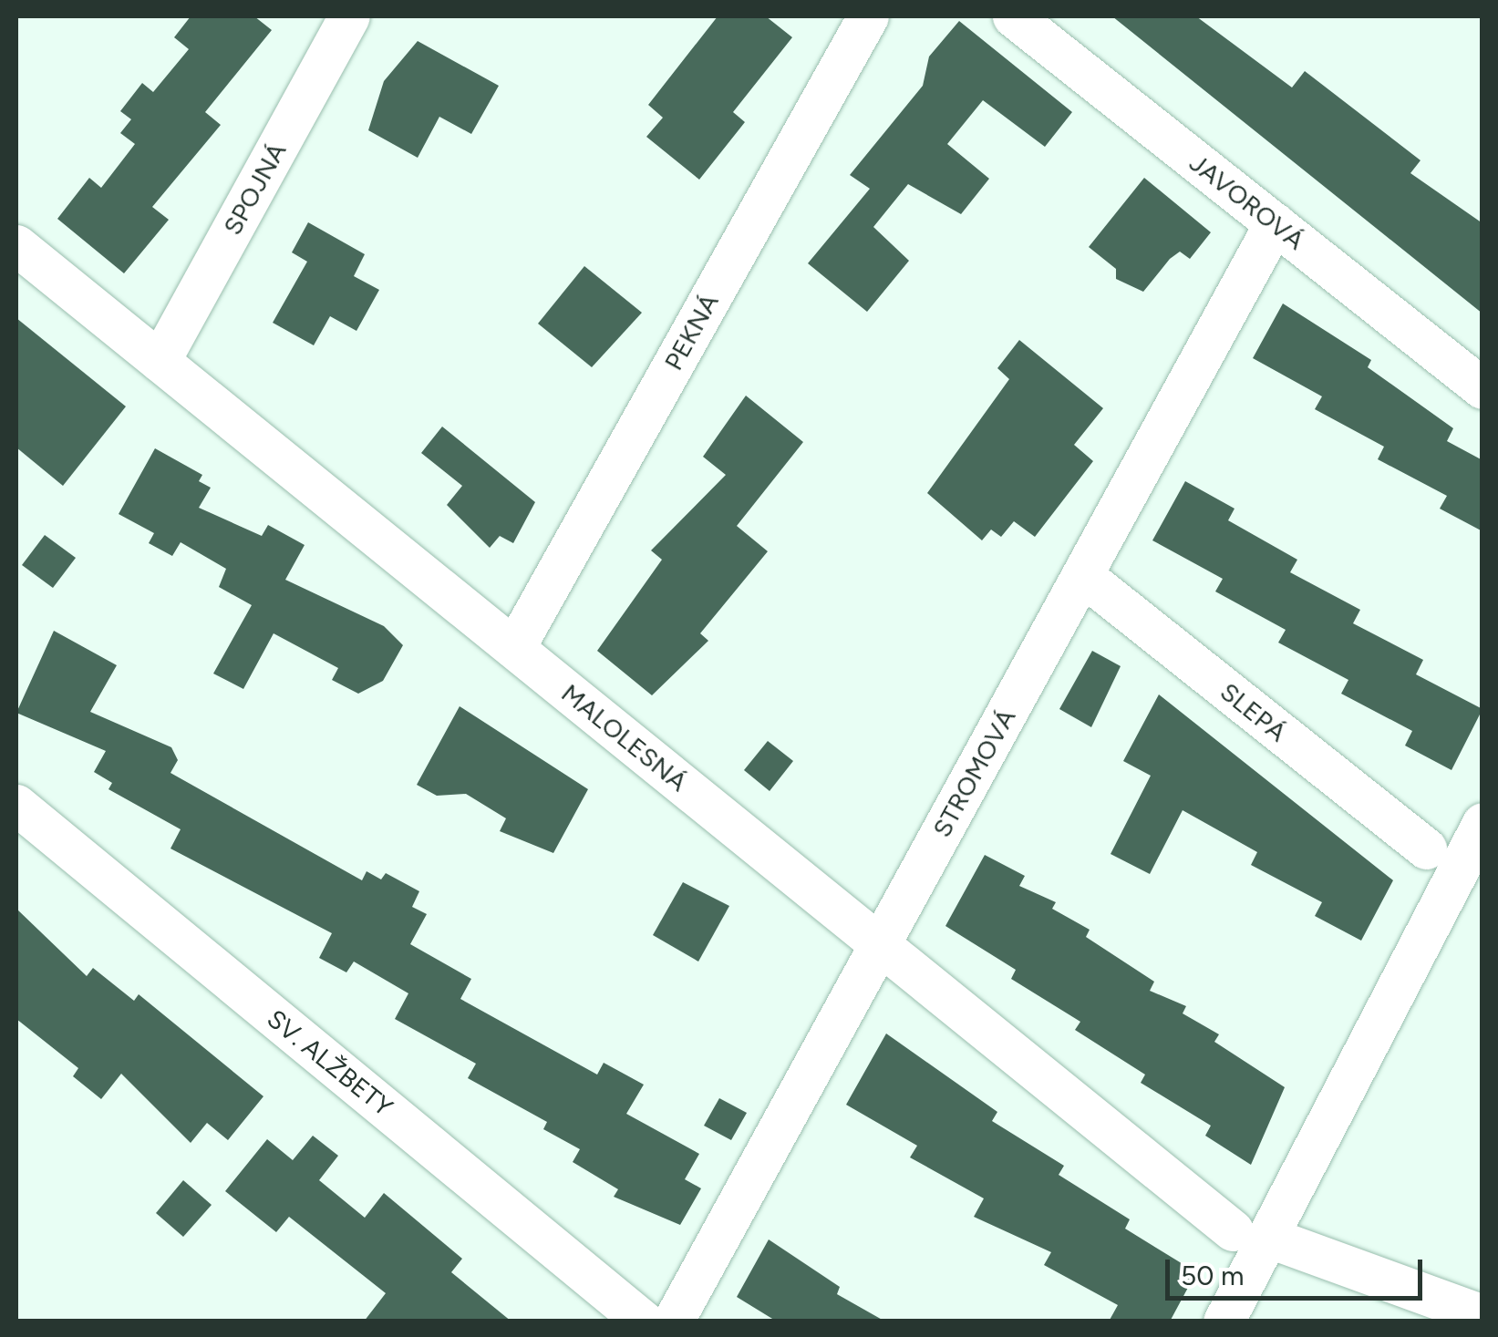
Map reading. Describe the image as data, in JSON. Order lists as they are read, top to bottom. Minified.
{"streets":{"street":["SPOJNÁ","JAVOROVÁ","PEKNÁ","SLEPÁ","MALOLESNÁ","STROMOVÁ","SV. ALŽBETY"]},"crossings":[["SPOJNÁ","MALOLESNÁ"],["JAVOROVÁ","STROMOVÁ"],["PEKNÁ","MALOLESNÁ"],["SLEPÁ","STROMOVÁ"],["MALOLESNÁ","STROMOVÁ"]],"scale_bar":"50 m"}
